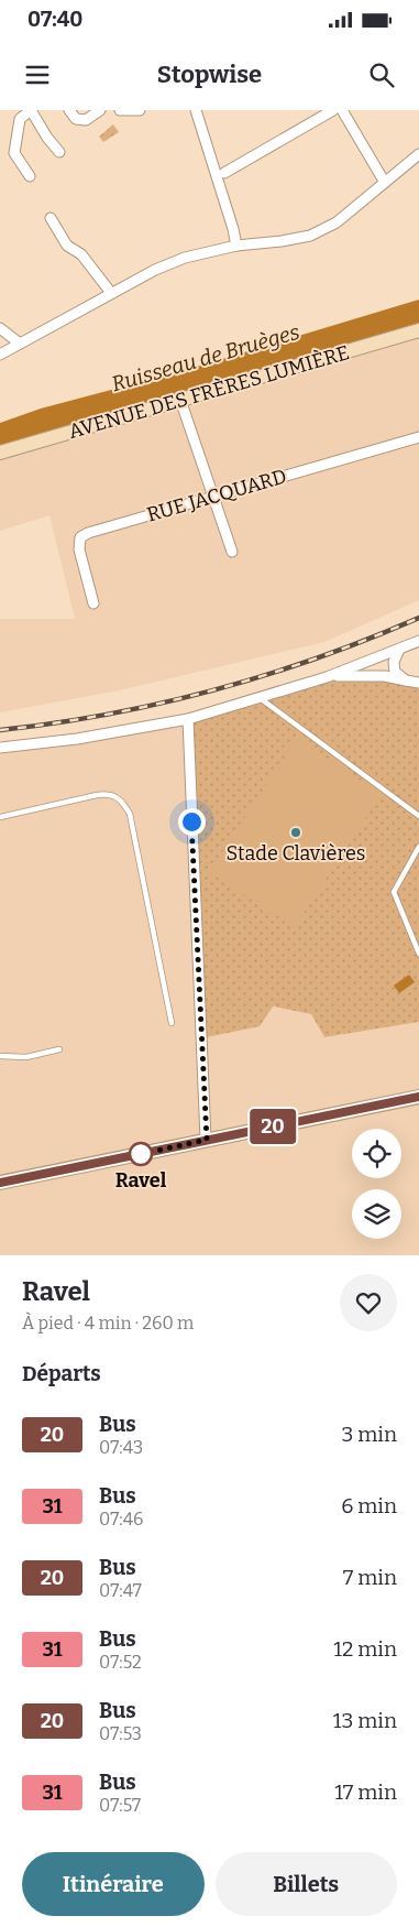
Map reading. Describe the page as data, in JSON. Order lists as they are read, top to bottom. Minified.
{"streets":{"street":["AVENUE DES FRÈRES LUMIÈRE","RUE JACQUARD"]},"water":["Ruisseau de Bruèges"],"places":["Stade Clavières","Ravel"],"lines":["bus line 20"],"page":{"status":"07:40","header":"Stopwise","on_map":"20","heading":[["Ravel","À pied · 4 min · 260 m"],"Départs"],"list":[{"mark":"20","name":"Bus","note":"07:43","value":"3 min"},{"mark":"31","name":"Bus","note":"07:46","value":"6 min"},{"mark":"20","name":"Bus","note":"07:47","value":"7 min"},{"mark":"31","name":"Bus","note":"07:52","value":"12 min"},{"mark":"20","name":"Bus","note":"07:53","value":"13 min"},{"mark":"31","name":"Bus","note":"07:57","value":"17 min"}],"buttons":["Itinéraire","Billets"]}}
